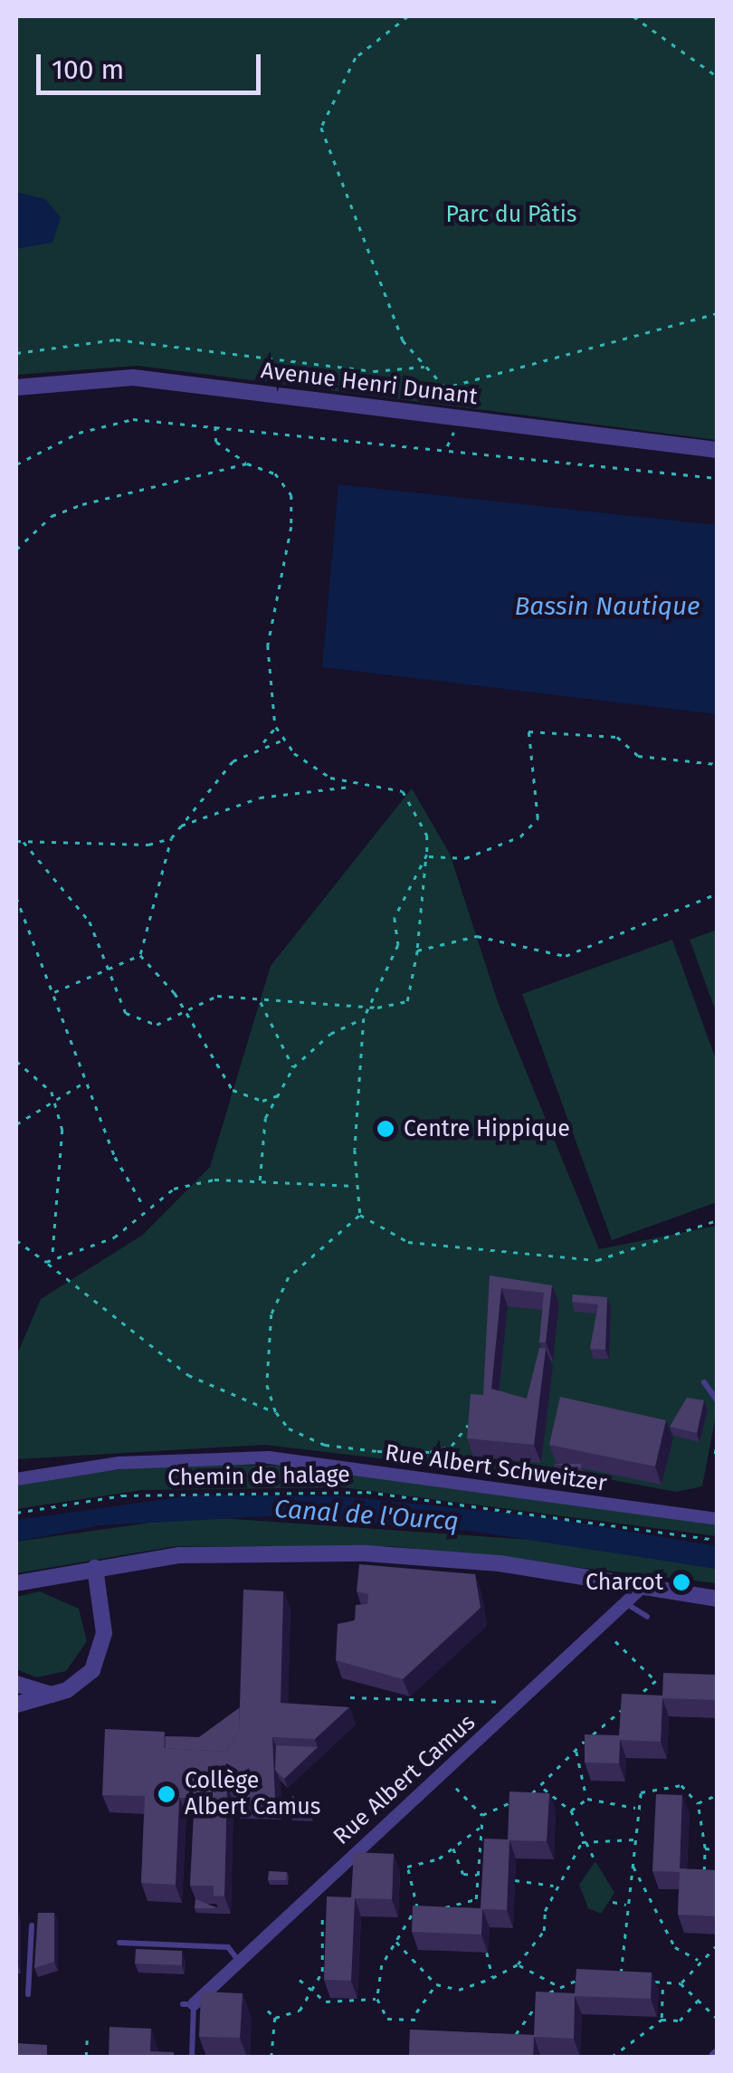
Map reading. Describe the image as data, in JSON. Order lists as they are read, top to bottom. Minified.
{"streets":{"street":["Avenue Henri Dunant","Rue Albert Schweitzer","Rue Albert Camus"],"path":["Chemin de halage"]},"water":["Bassin Nautique","Canal de l'Ourcq"],"parks":["Parc du Pâtis"],"places":["Centre Hippique","Charcot","Collège Albert Camus"],"scale_bar":"100 m"}
